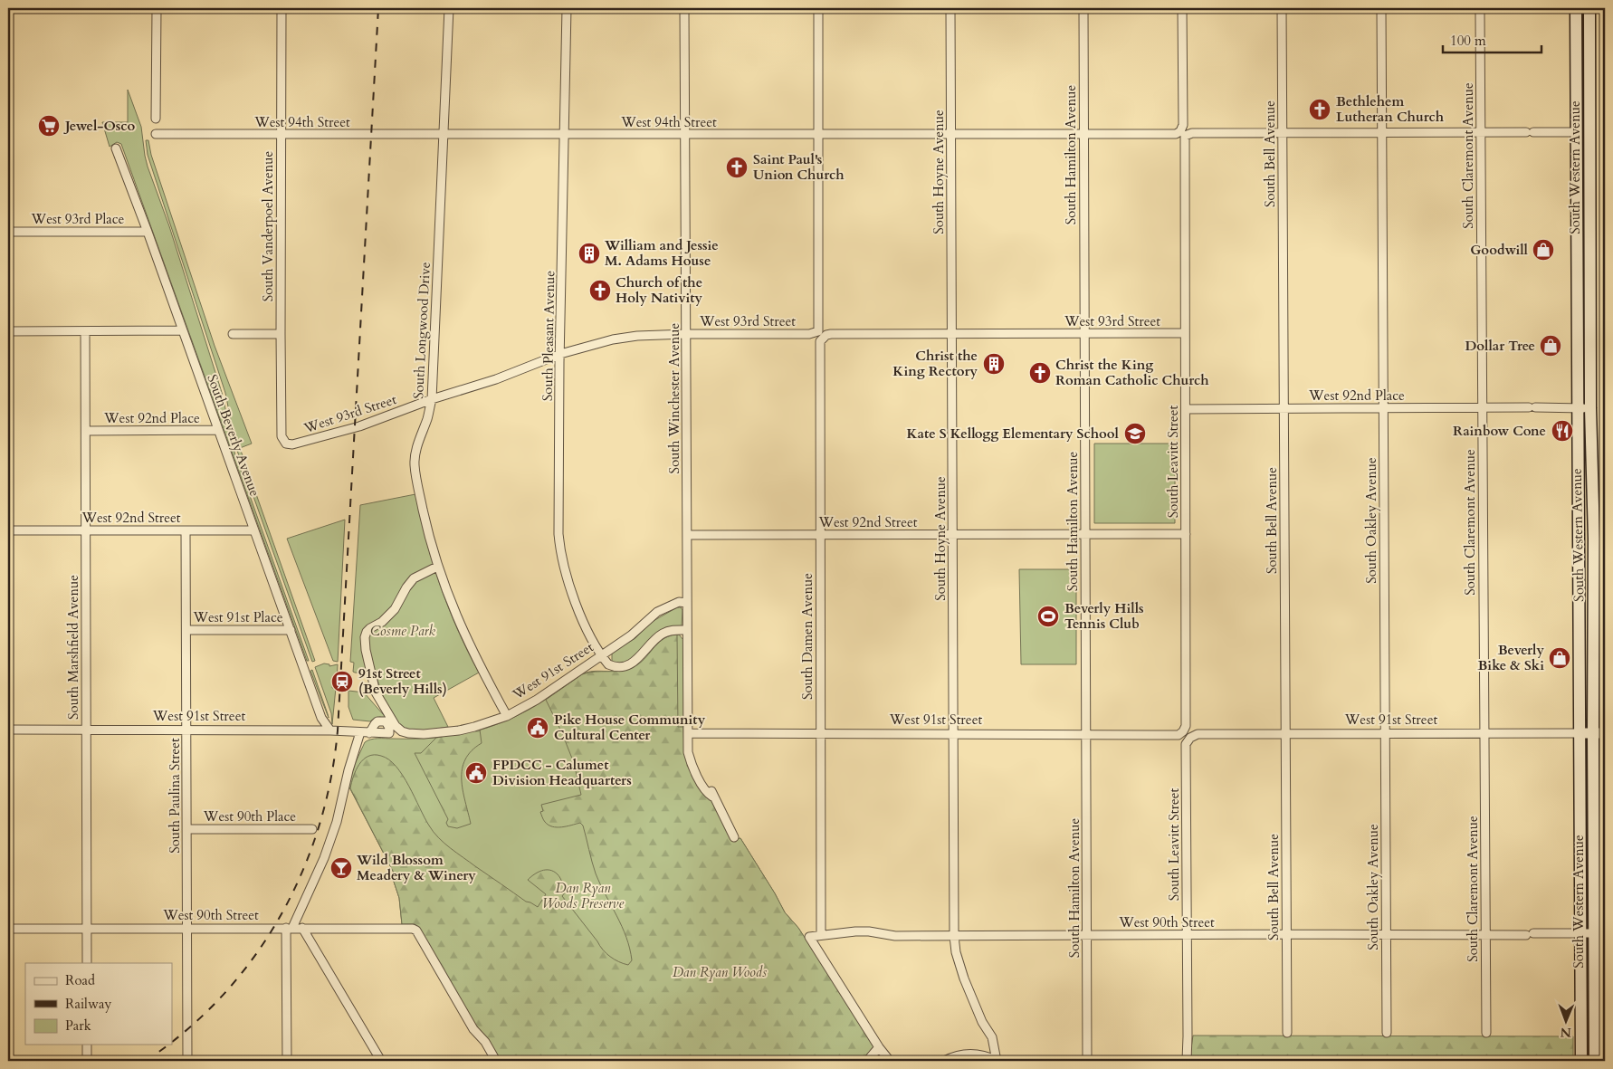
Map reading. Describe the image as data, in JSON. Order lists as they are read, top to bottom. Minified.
{"streets":{"main road":["South Western Avenue"],"street":["West 94th Street","South Bell Avenue","South Hamilton Avenue","South Claremont Avenue","South Hoyne Avenue","West 93rd Place","South Vanderpoel Avenue","West 93rd Street","South Longwood Drive","South Pleasant Avenue","West 92nd Place","South Winchester Avenue","South Beverly Avenue","South Leavitt Street","West 92nd Street","South Oakley Avenue","West 91st Place","South Damen Avenue","South Marshfield Avenue","West 91st Street","South Paulina Street","West 90th Place","West 90th Street"]},"crossings":[["West 94th Street","South Bell Avenue"],["West 94th Street","South Hamilton Avenue"],["West 94th Street","South Claremont Avenue"],["West 94th Street","South Western Avenue"],["West 94th Street","South Hoyne Avenue"],["West 94th Street","South Vanderpoel Avenue"],["West 94th Street","South Longwood Drive"],["West 94th Street","South Pleasant Avenue"],["West 94th Street","South Winchester Avenue"],["West 94th Street","South Leavitt Street"],["West 94th Street","South Oakley Avenue"],["West 94th Street","South Damen Avenue"],["South Bell Avenue","West 92nd Place"],["South Bell Avenue","West 91st Street"],["South Bell Avenue","West 90th Street"],["South Hamilton Avenue","West 93rd Street"],["South Hamilton Avenue","West 92nd Street"],["South Hamilton Avenue","West 91st Street"],["South Hamilton Avenue","West 90th Street"],["South Claremont Avenue","West 92nd Place"],["South Claremont Avenue","West 91st Street"],["South Claremont Avenue","West 90th Street"],["South Western Avenue","West 92nd Place"],["South Western Avenue","West 91st Street"],["South Western Avenue","West 90th Street"],["South Hoyne Avenue","West 93rd Street"],["South Hoyne Avenue","West 92nd Street"],["South Hoyne Avenue","West 91st Street"],["South Hoyne Avenue","West 90th Street"],["West 93rd Place","South Beverly Avenue"],["South Vanderpoel Avenue","West 93rd Street"],["West 93rd Street","South Longwood Drive"],["West 93rd Street","South Pleasant Avenue"],["West 93rd Street","South Winchester Avenue"],["West 93rd Street","South Leavitt Street"],["West 93rd Street","South Damen Avenue"],["South Longwood Drive","West 91st Street"],["South Pleasant Avenue","West 91st Street"],["West 92nd Place","South Beverly Avenue"],["West 92nd Place","South Leavitt Street"],["West 92nd Place","South Oakley Avenue"],["West 92nd Place","South Marshfield Avenue"],["South Winchester Avenue","West 92nd Street"],["South Winchester Avenue","West 91st Street"],["South Beverly Avenue","West 92nd Street"],["South Beverly Avenue","West 91st Place"],["South Beverly Avenue","West 91st Street"],["South Leavitt Street","West 92nd Street"],["South Leavitt Street","West 91st Street"],["South Leavitt Street","West 90th Street"],["West 92nd Street","South Damen Avenue"],["West 92nd Street","South Marshfield Avenue"],["West 92nd Street","South Paulina Street"],["South Oakley Avenue","West 91st Street"],["South Oakley Avenue","West 90th Street"],["West 91st Place","South Paulina Street"],["South Damen Avenue","West 91st Street"],["South Damen Avenue","West 90th Street"],["South Marshfield Avenue","West 91st Street"],["South Marshfield Avenue","West 90th Street"],["West 91st Street","South Paulina Street"],["South Paulina Street","West 90th Place"],["South Paulina Street","West 90th Street"]],"parks":["Cosme Park","Dan Ryan Woods Preserve","Dan Ryan Woods"],"places":{"church":["Bethlehem Lutheran Church","Saint Paul's Union Church","Church of the Holy Nativity","Christ the King Roman Catholic Church"],"supermarket":["Jewel-Osco"],"shop":["Goodwill","Dollar Tree","Beverly Bike & Ski"],"building":["William and Jessie M. Adams House","Christ the King Rectory"],"restaurant":["Rainbow Cone"],"school or university":["Kate S Kellogg Elementary School"],"sports":["Beverly Hills Tennis Club"],"station":["91st Street (Beverly Hills)"],"public building":["Pike House Community Cultural Center","FPDCC - Calumet Division Headquarters"],"bar":["Wild Blossom Meadery & Winery"]},"legend":["Road","Railway","Park"],"scale_bar":"100 m","north":"bottom"}
